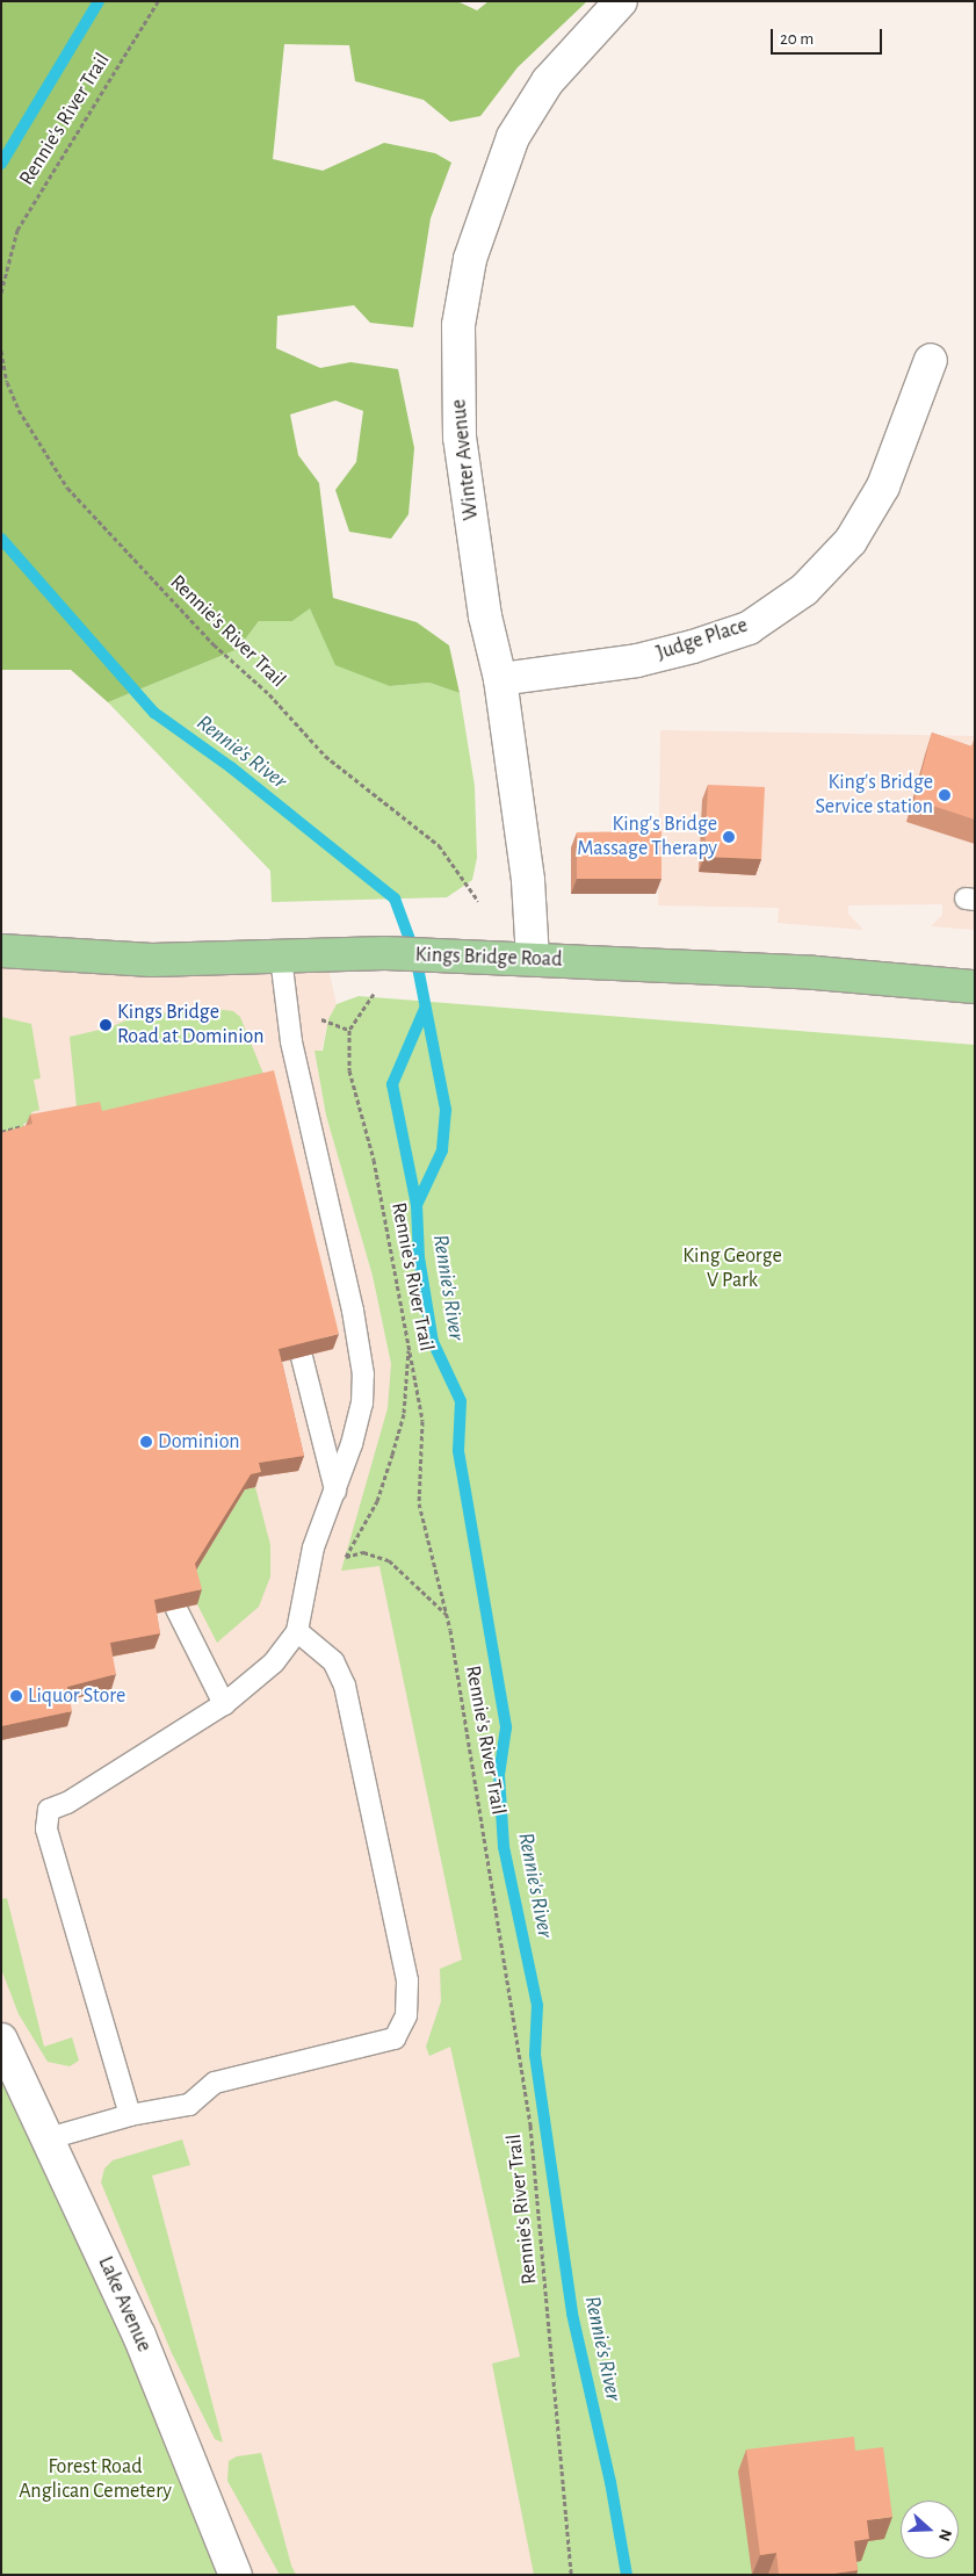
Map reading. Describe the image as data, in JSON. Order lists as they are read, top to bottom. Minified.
{"streets":{"main road":["Kings Bridge Road"],"street":["Winter Avenue","Judge Place","Lake Avenue"],"path":["Rennie's River Trail"]},"crossings":[["Winter Avenue","Judge Place"],["Winter Avenue","Kings Bridge Road"]],"water":["Rennie's River"],"parks":["King George V Park","Forest Road Anglican Cemetery"],"places":["King's Bridge Service station","King's Bridge Massage Therapy","Kings Bridge Road at Dominion","Dominion","Liquor Store"],"scale_bar":"20 m","north":"right"}
